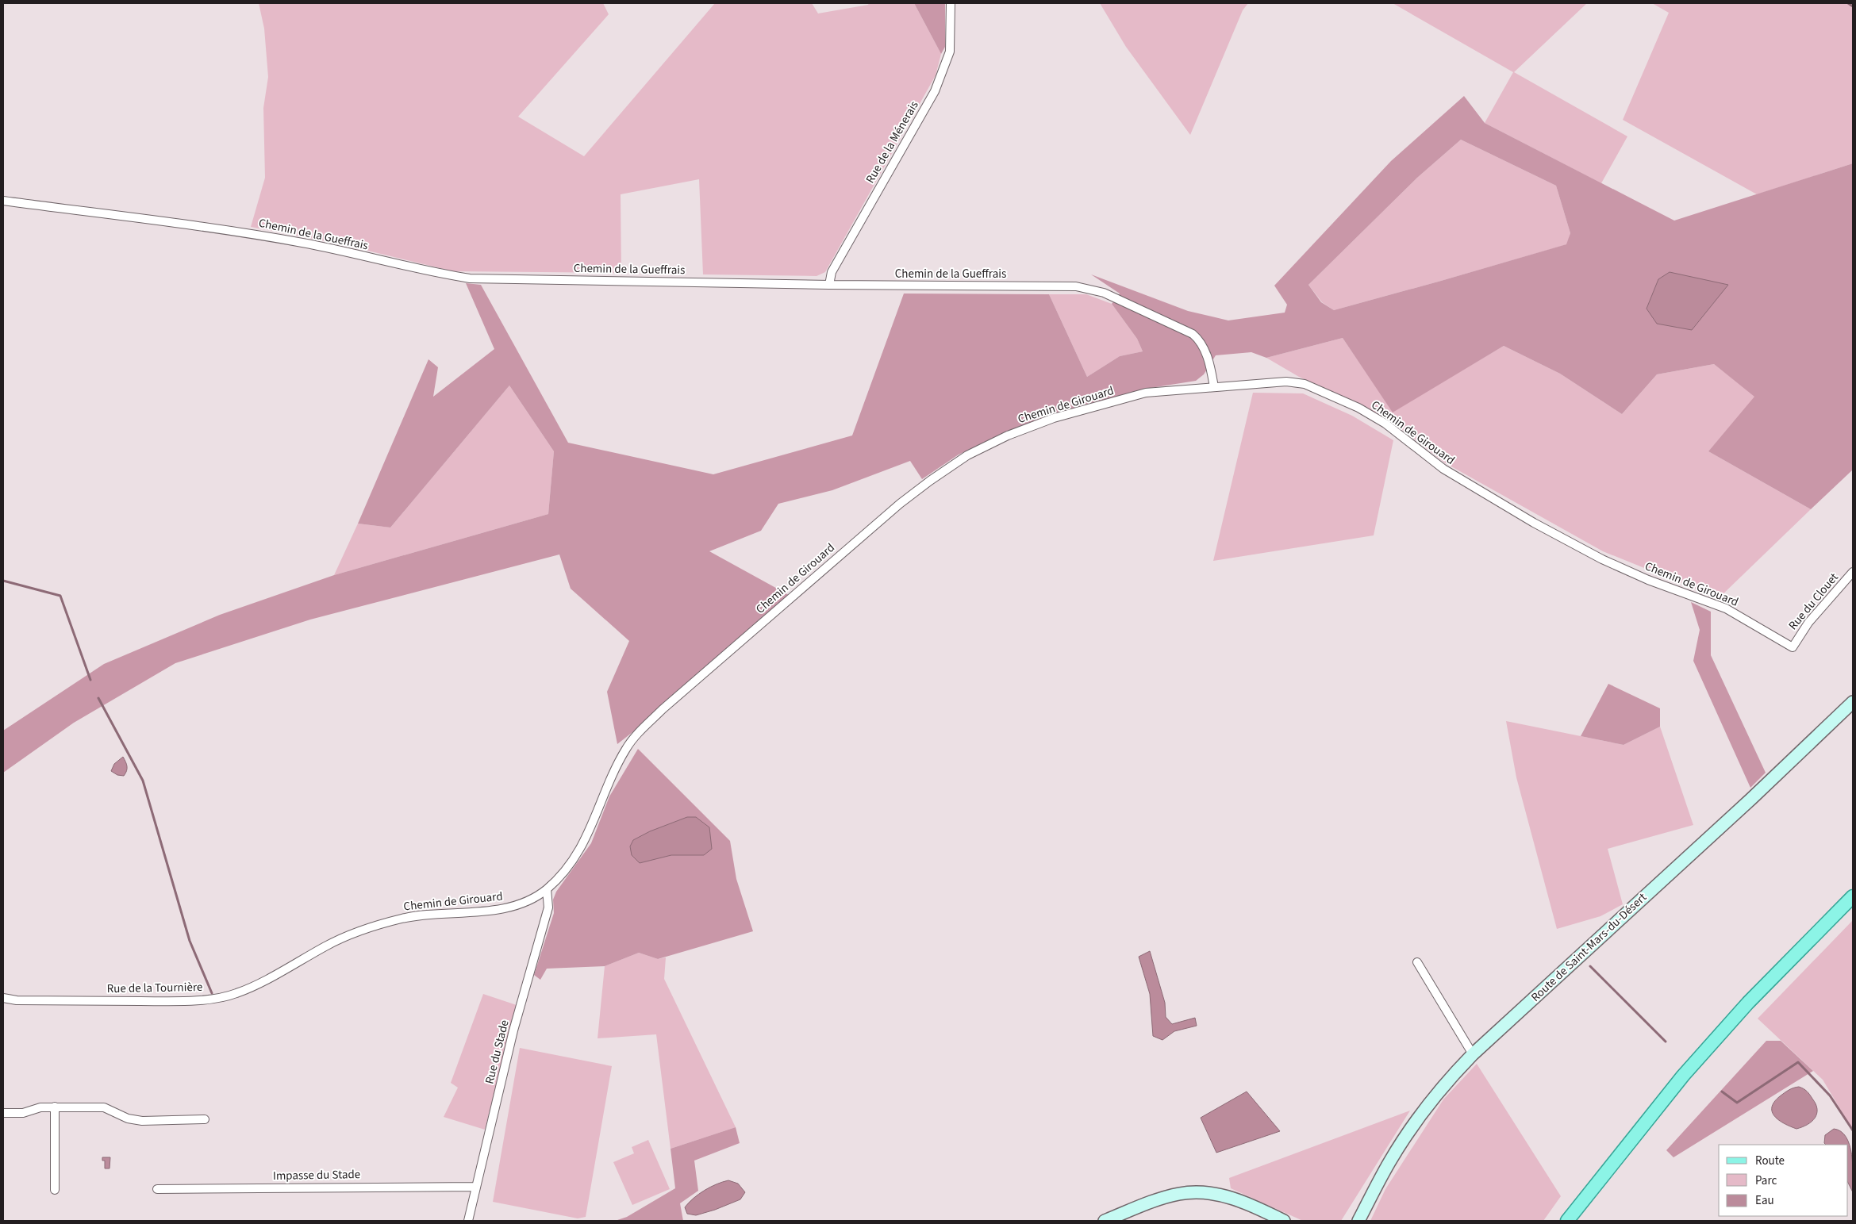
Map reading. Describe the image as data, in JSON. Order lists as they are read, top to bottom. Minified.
{"streets":{"main road":["Route de Saint-Mars-du-Désert"],"street":["Rue de la Ménerais","Chemin de la Gueffrais","Chemin de Girouard","Rue du Clouet","Rue de la Tournière","Rue du Stade","Impasse du Stade"]},"crossings":[["Rue de la Ménerais","Chemin de la Gueffrais"],["Chemin de la Gueffrais","Chemin de Girouard"],["Chemin de Girouard","Rue du Clouet"],["Chemin de Girouard","Rue de la Tournière"],["Chemin de Girouard","Rue du Stade"],["Rue du Stade","Impasse du Stade"]],"legend":["Route","Parc","Eau"]}
